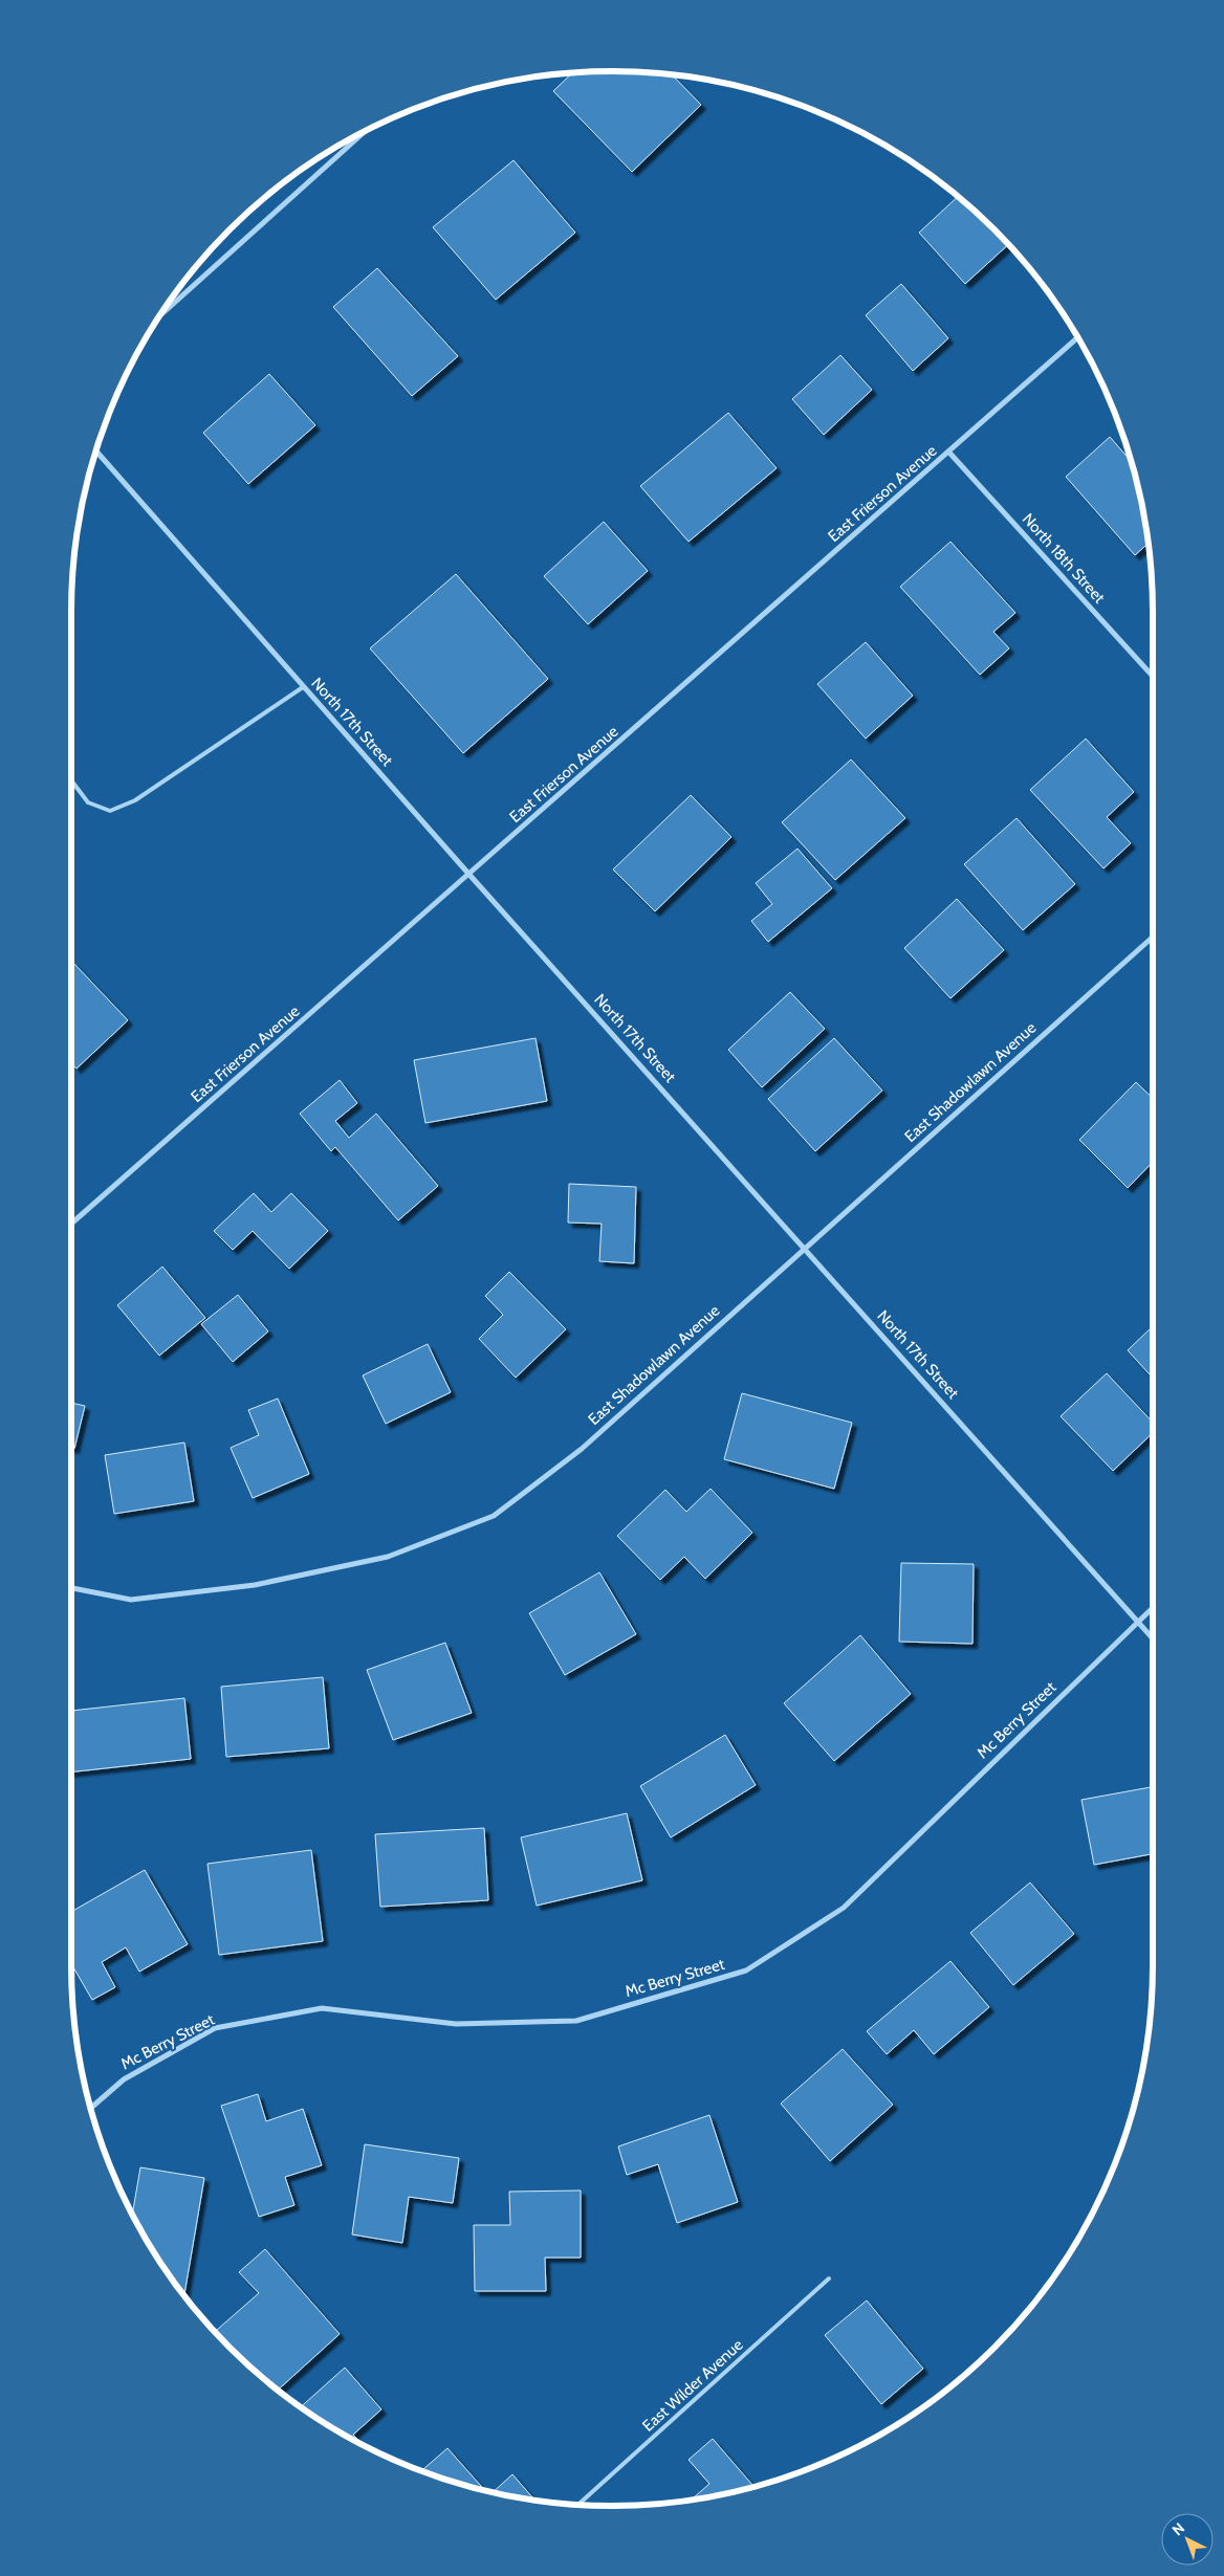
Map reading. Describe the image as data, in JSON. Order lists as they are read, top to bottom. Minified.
{"streets":{"street":["East Frierson Avenue","North 18th Street","North 17th Street","East Shadowlawn Avenue","Mc Berry Street"],"lane":["East Wilder Avenue"]},"crossings":[["East Frierson Avenue","North 18th Street"],["East Frierson Avenue","North 17th Street"],["North 17th Street","East Shadowlawn Avenue"],["North 17th Street","Mc Berry Street"]],"north":"top left"}
